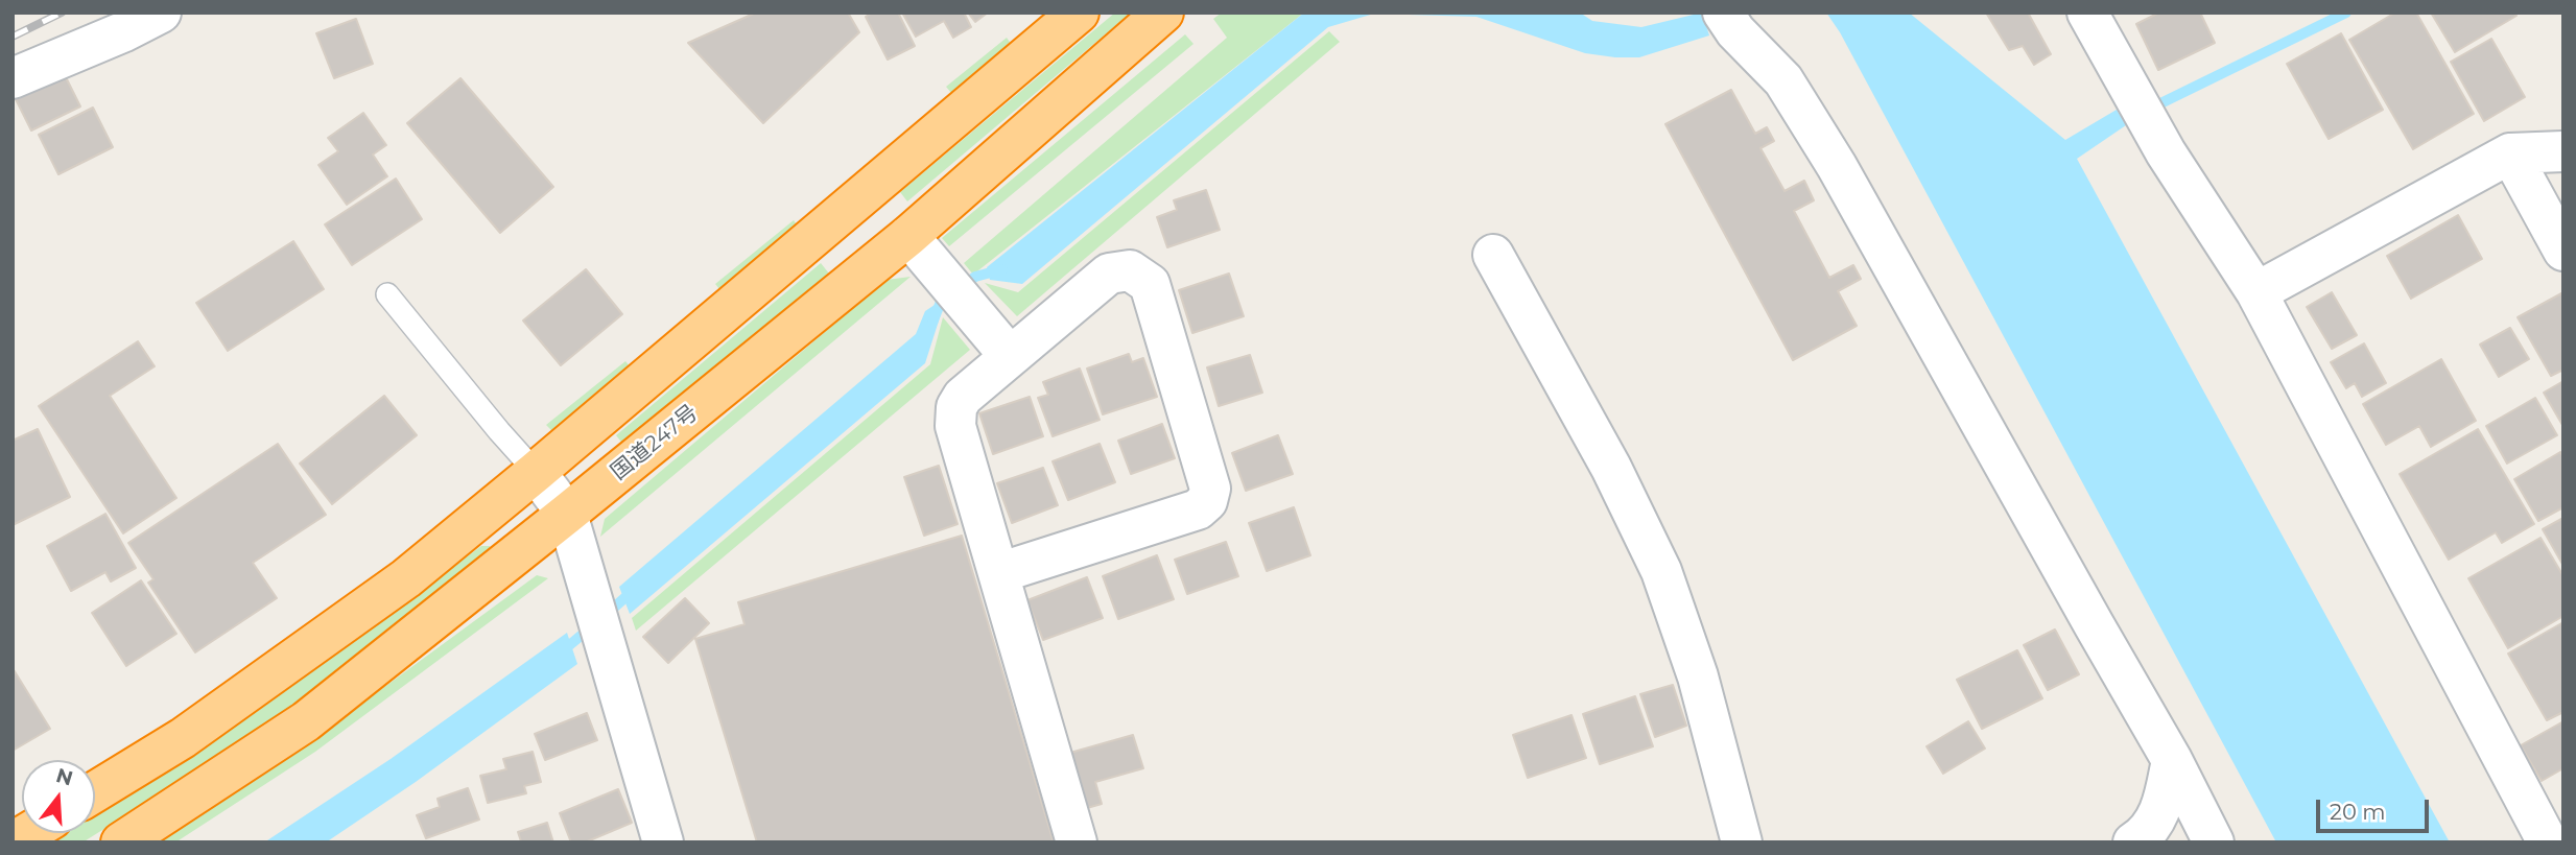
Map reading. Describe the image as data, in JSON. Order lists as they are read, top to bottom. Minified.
{"streets":{"highway":["国道247号"]},"scale_bar":"20 m","north":"top"}
